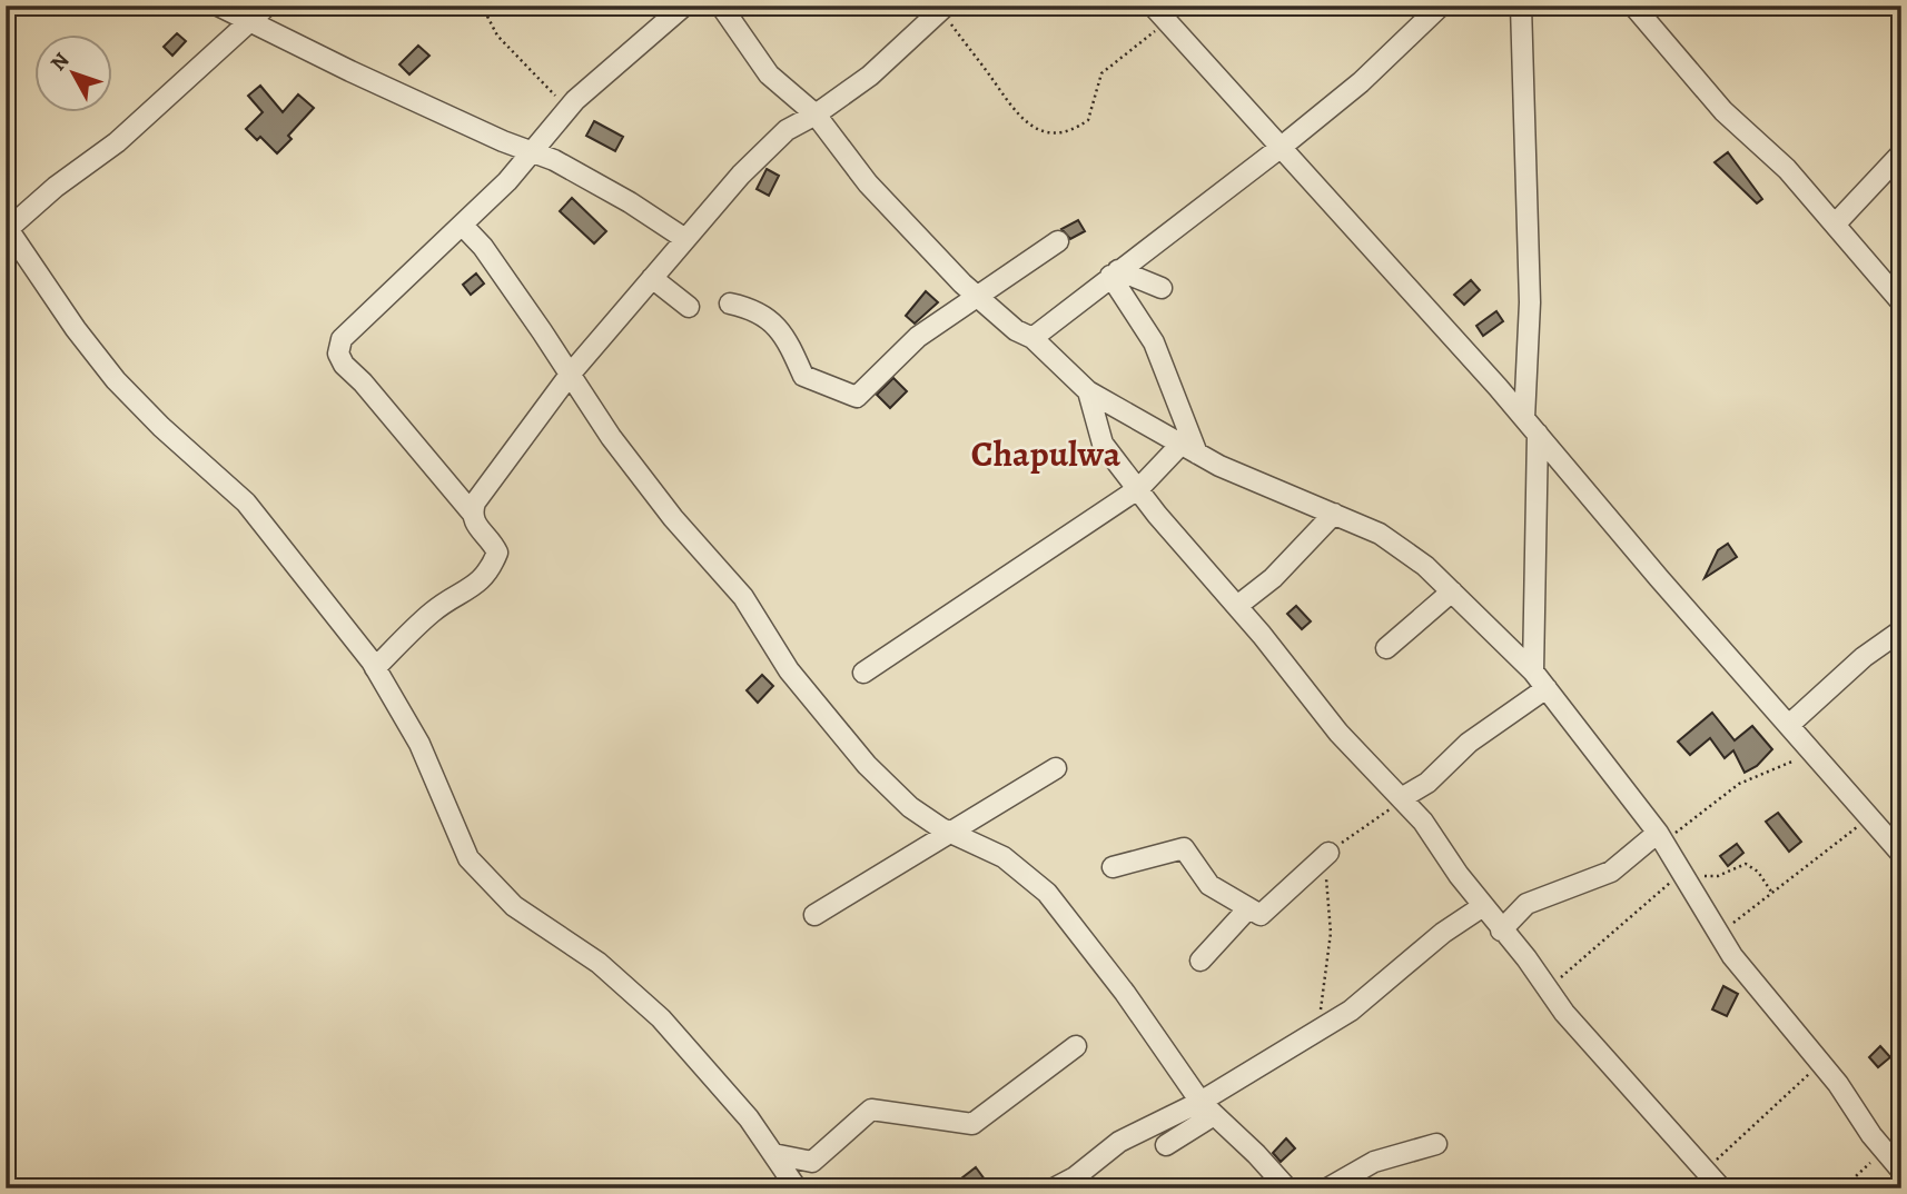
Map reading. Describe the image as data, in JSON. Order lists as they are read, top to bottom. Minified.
{"districts":["Chapulwa"],"north":"top left"}
